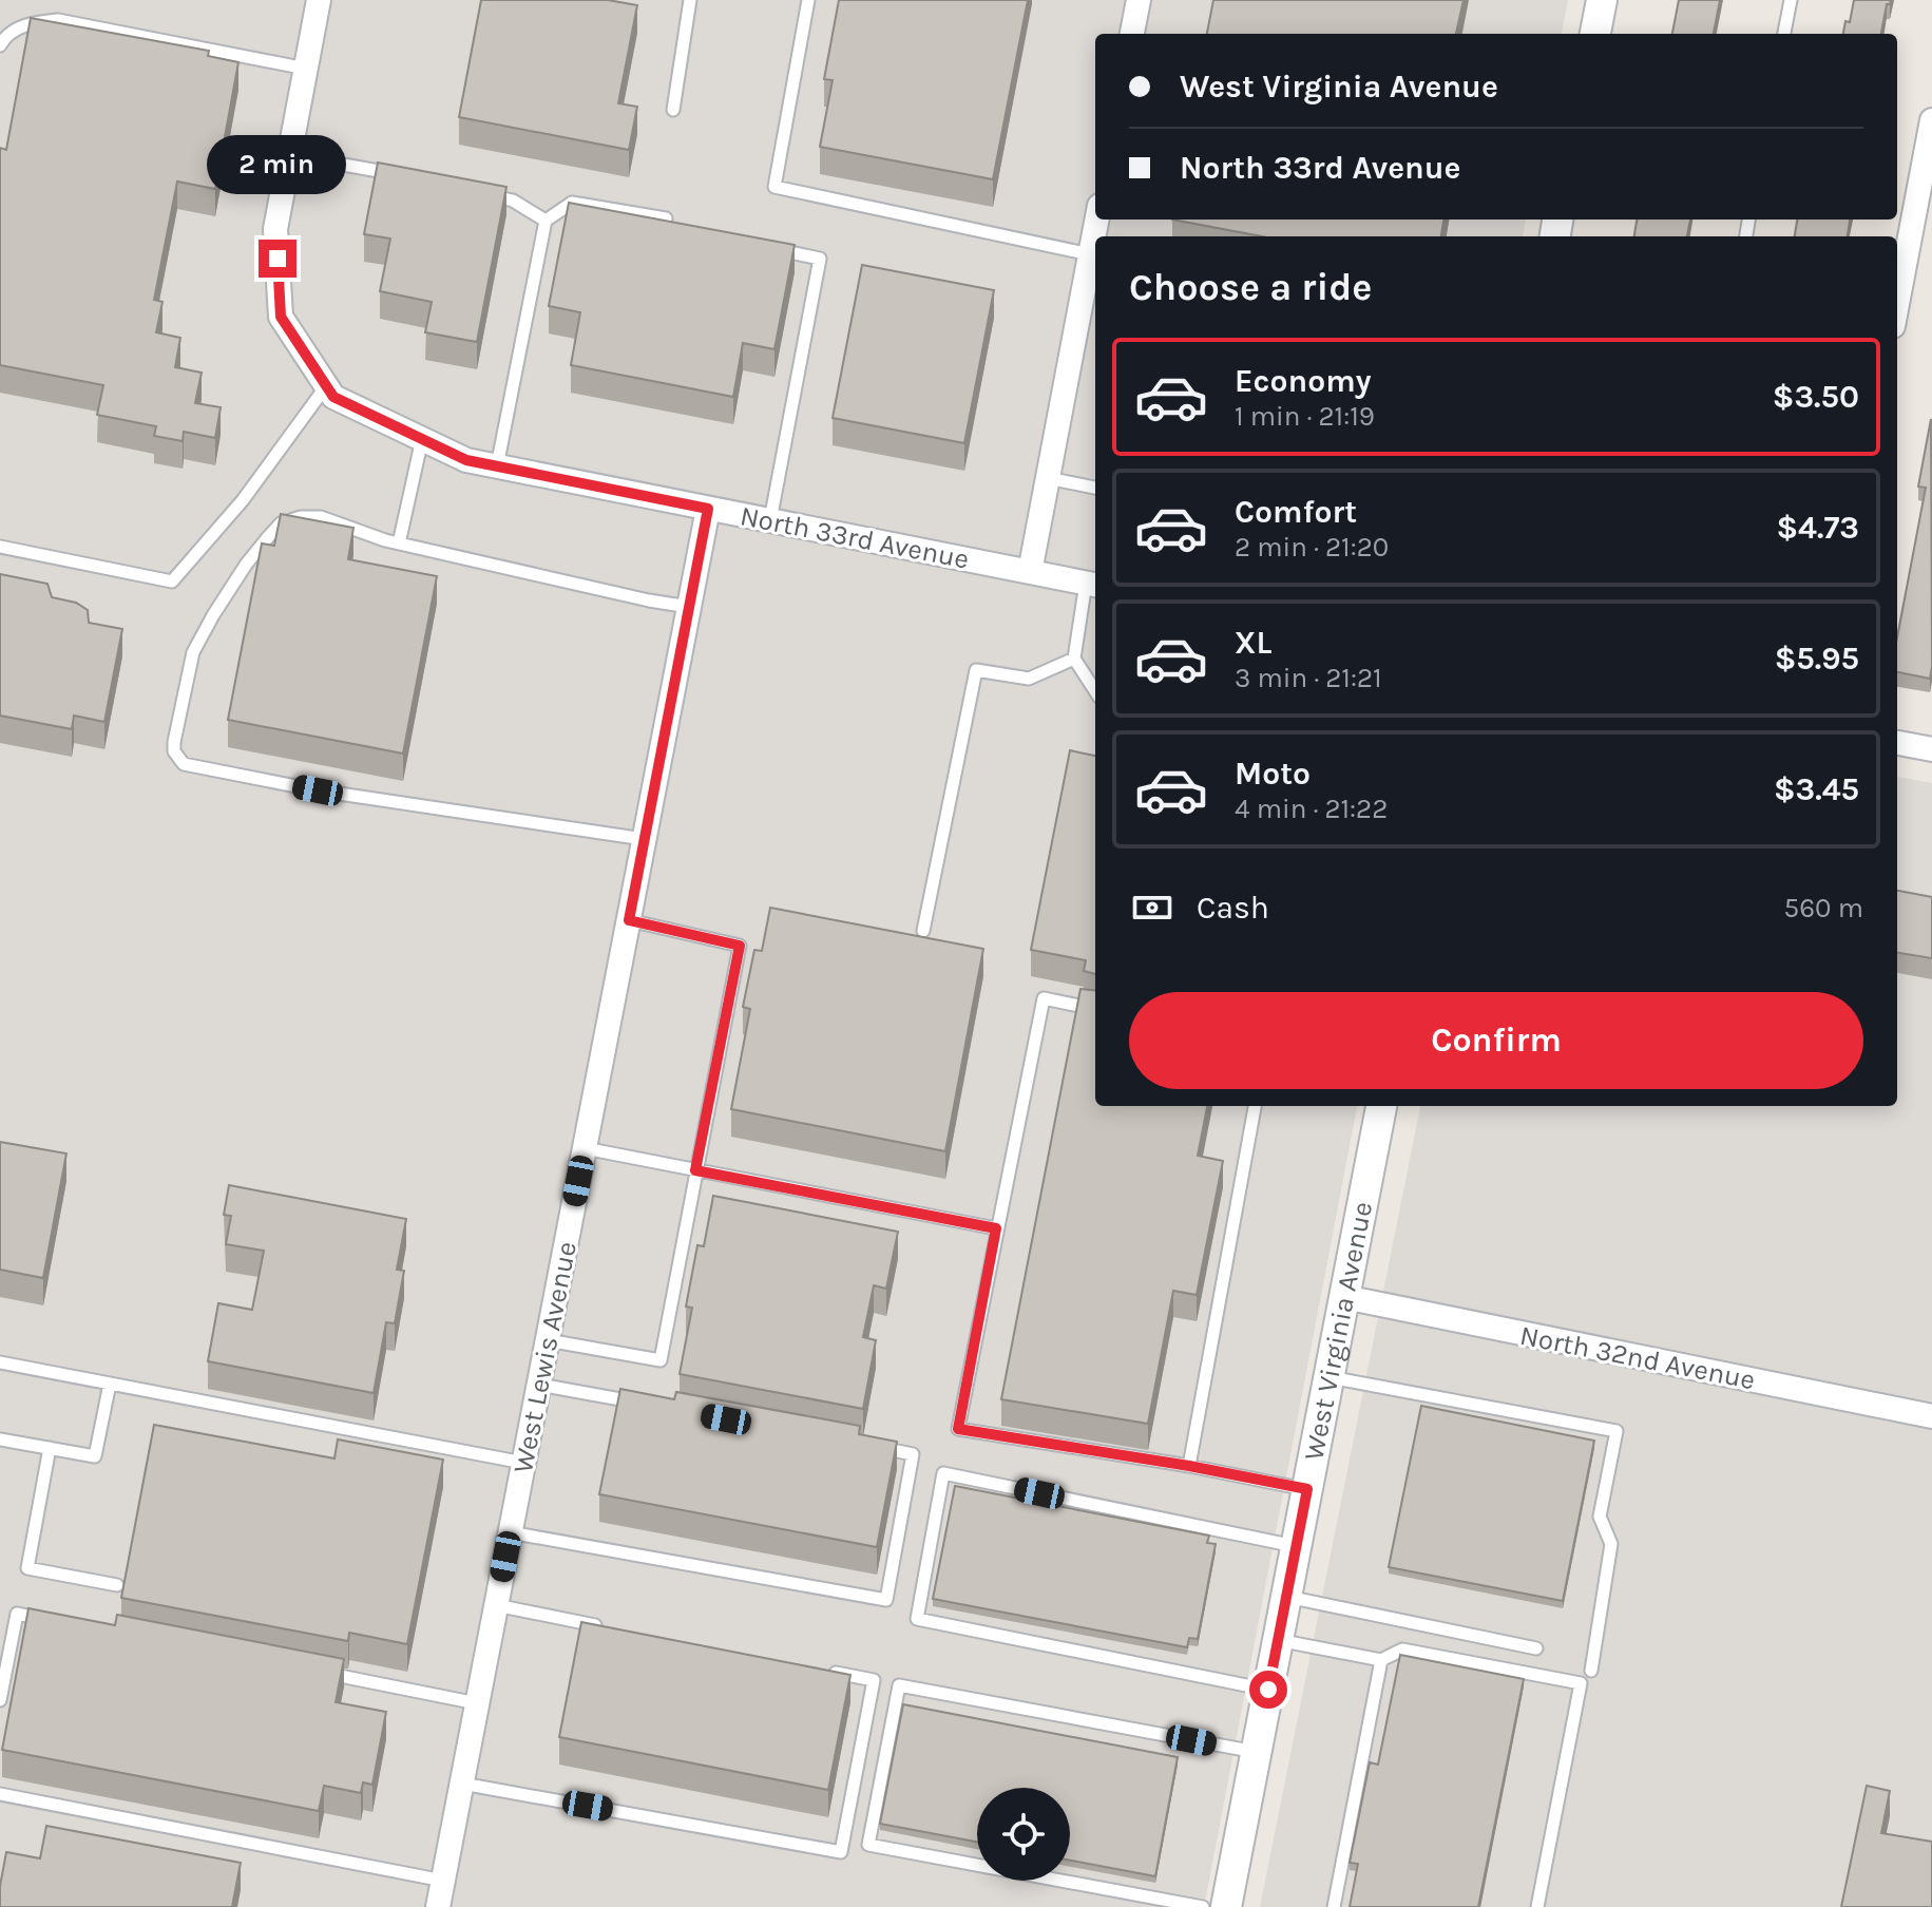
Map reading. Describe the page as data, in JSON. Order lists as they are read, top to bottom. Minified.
{"streets":{"street":["North 33rd Avenue","West Virginia Avenue","West Lewis Avenue","North 32nd Avenue"]},"crossings":[["North 33rd Avenue","West Lewis Avenue"],["West Virginia Avenue","North 32nd Avenue"]],"page":{"banner":["West Virginia Avenue","North 33rd Avenue"],"bubble":"2 min","heading":"Choose a ride","list":[{"name":"Economy","note":"1 min · 21:19","value":"$3.50"},{"name":"Comfort","note":"2 min · 21:20","value":"$4.73"},{"name":"XL","note":"3 min · 21:21","value":"$5.95"},{"name":"Moto","note":"4 min · 21:22","value":"$3.45"}],"pay":["Cash","560 m"],"buttons":"Confirm"}}
